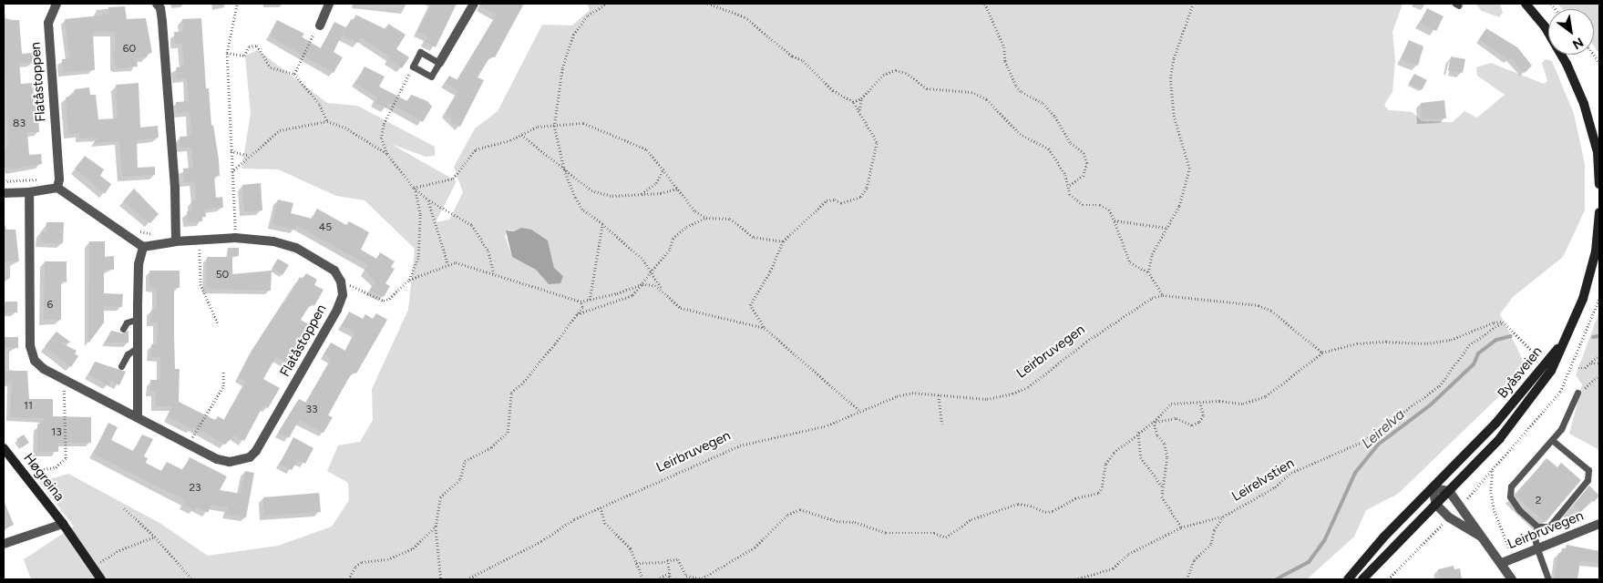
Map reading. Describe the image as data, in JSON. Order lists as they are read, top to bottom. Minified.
{"streets":{"main road":["Byåsveien","Høgreina"],"street":["Flatåstoppen","Leirbruvegen"],"path":["Leirelvstien"]},"crossings":[["Leirbruvegen","Byåsveien"]],"water":["Leirelva"],"house_numbers":["60","83","45","50","6","11","33","13","23","2"],"north":"bottom right"}
